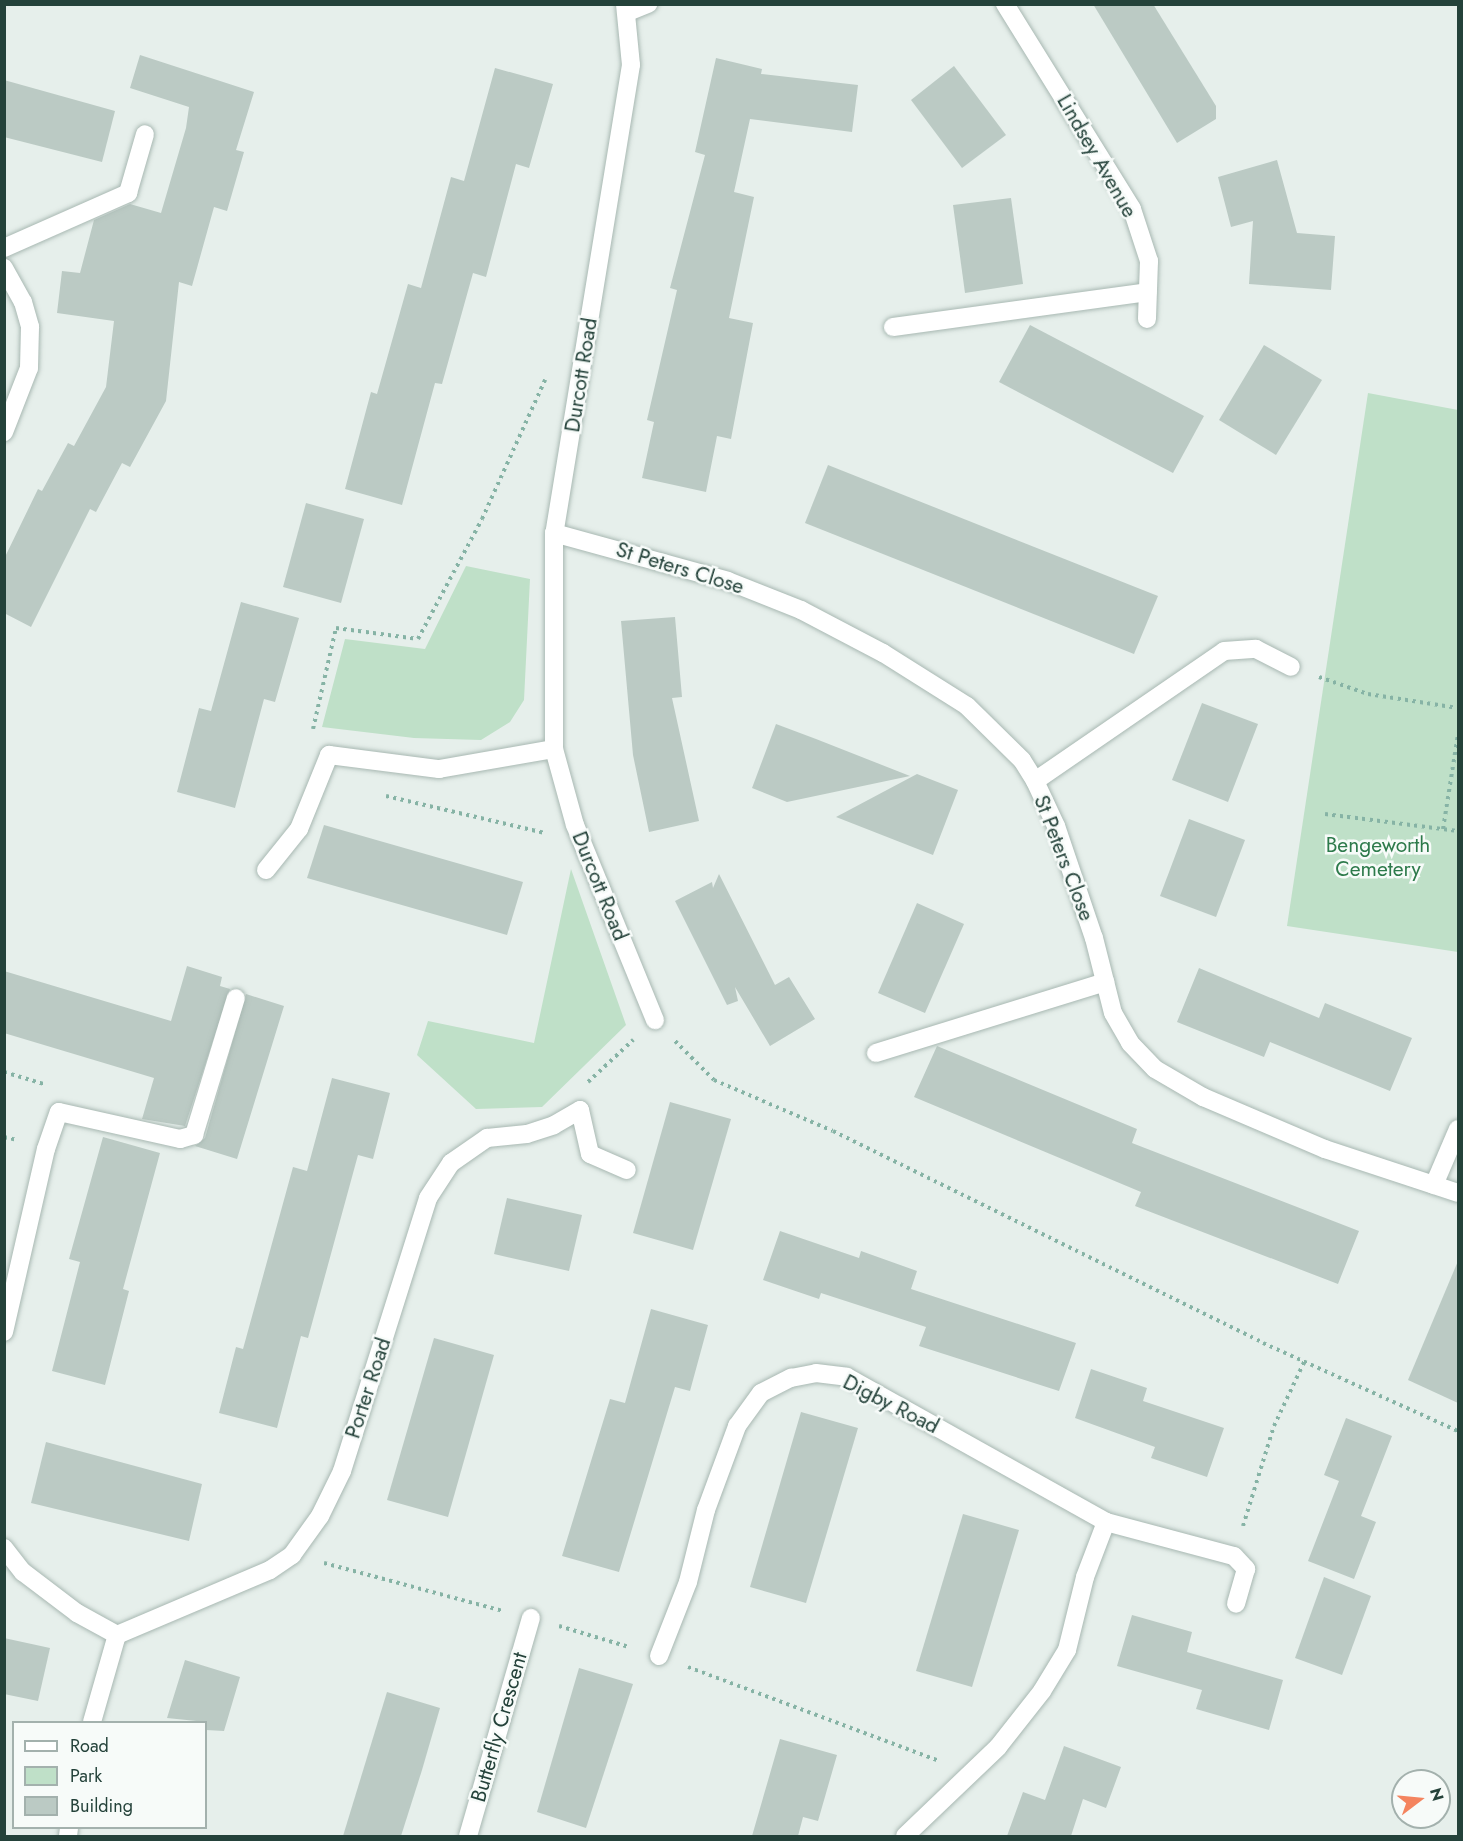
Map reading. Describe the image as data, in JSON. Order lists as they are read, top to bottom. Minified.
{"streets":{"street":["Lindsey Avenue","Durcott Road","St Peters Close","Porter Road","Digby Road","Butterfly Crescent"]},"crossings":[["Durcott Road","St Peters Close"]],"parks":["Bengeworth Cemetery"],"legend":["Road","Park","Building"],"north":"right"}
